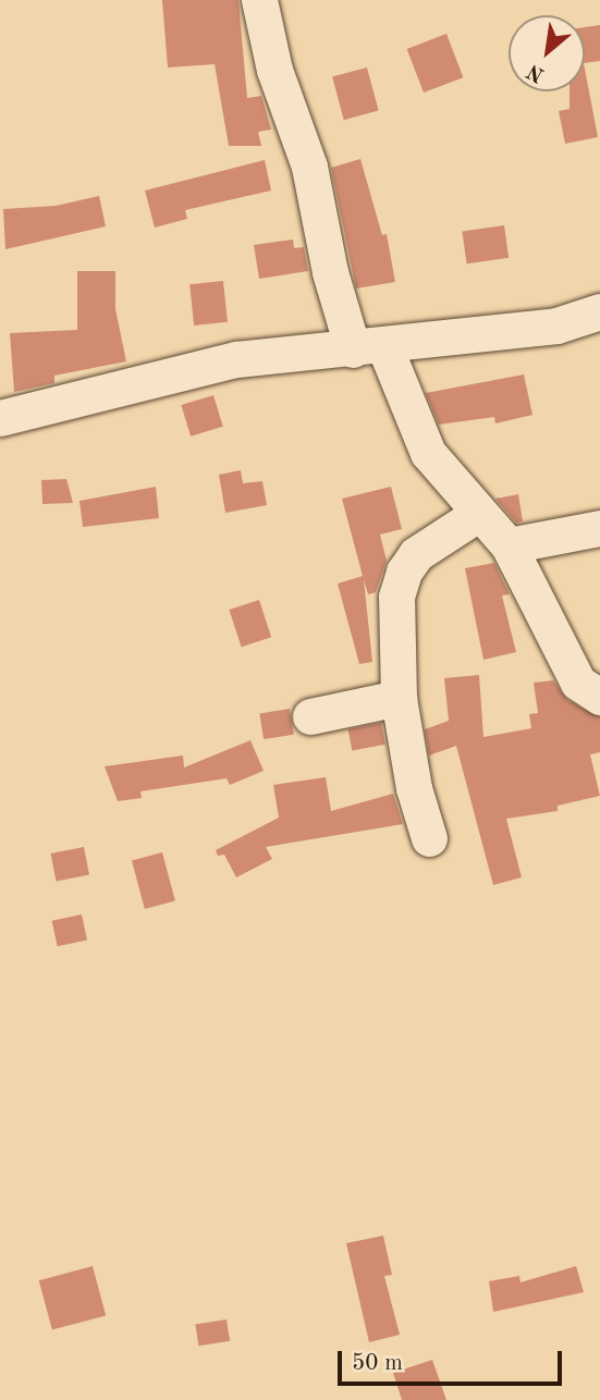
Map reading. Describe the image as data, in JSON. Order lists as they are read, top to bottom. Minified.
{"scale_bar":"50 m","north":"bottom left"}
